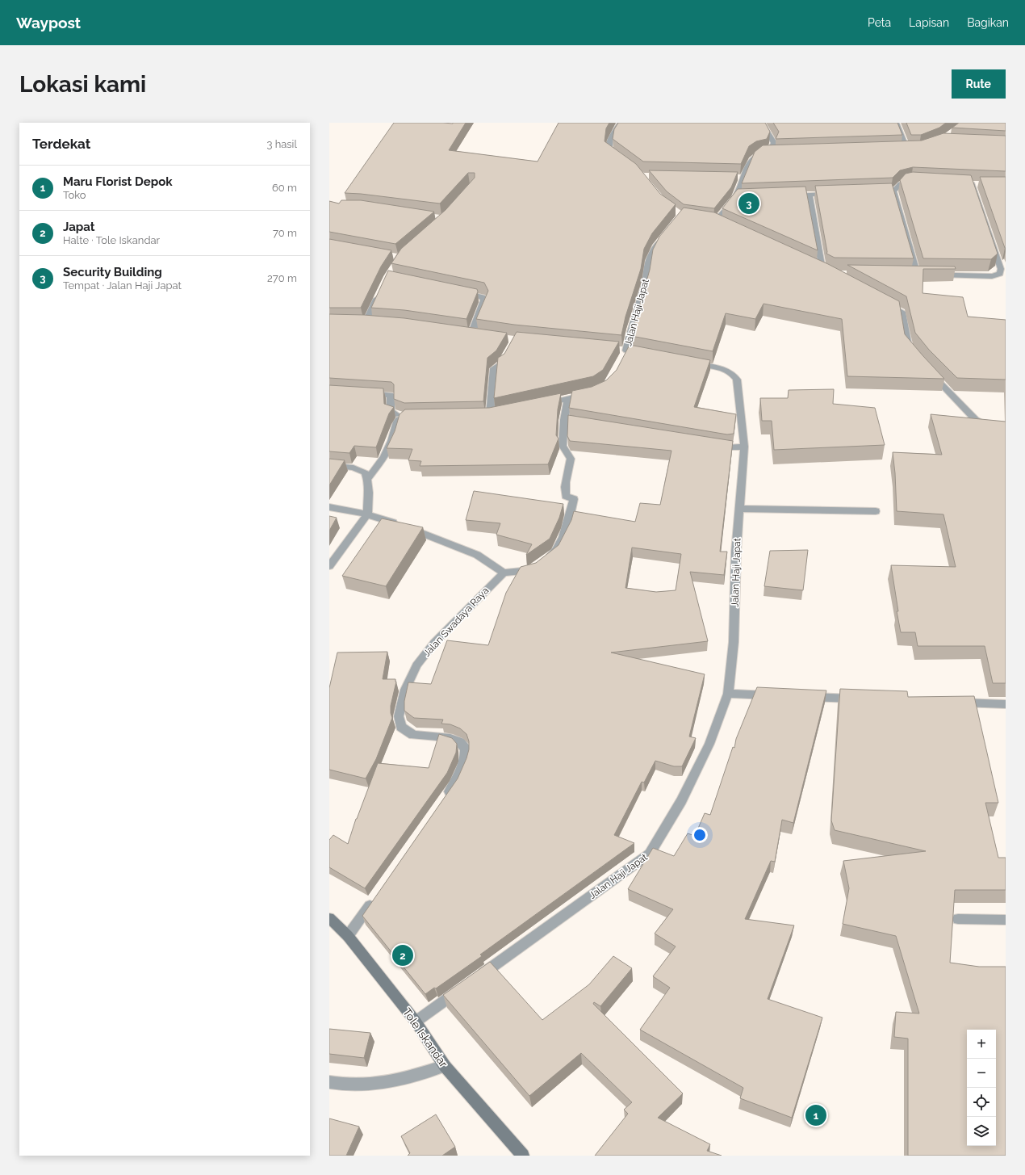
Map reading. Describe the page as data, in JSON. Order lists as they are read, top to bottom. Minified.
{"streets":{"main road":["Tole Iskandar"],"street":["Jalan Haji Japat","Jalan Swadaya Raya"]},"page":{"header":"Waypost","nav":["Peta","Lapisan","Bagikan"],"buttons":"Rute","title":"Lokasi kami","heading":["Terdekat","3 hasil"],"list":[{"mark":"1","name":"Maru Florist Depok","note":"Toko","value":"60 m"},{"mark":"2","name":"Japat","note":"Halte · Tole Iskandar","value":"70 m"},{"mark":"3","name":"Security Building","note":"Tempat · Jalan Haji Japat","value":"270 m"}],"pins":["3","2","1"],"map_buttons":["+","−"]}}
